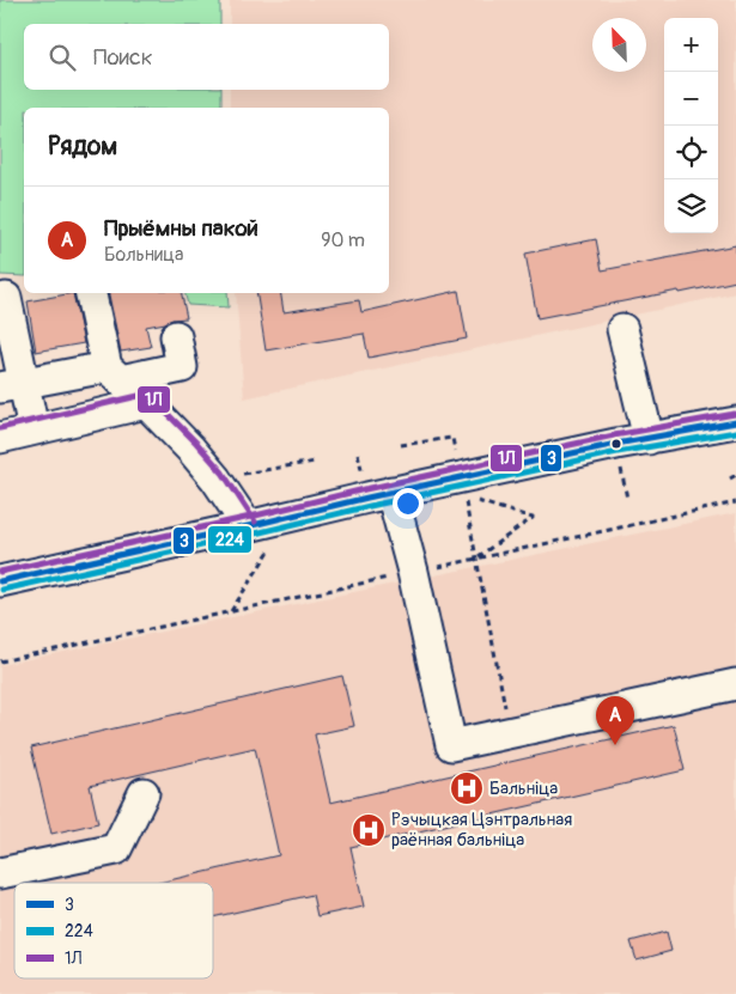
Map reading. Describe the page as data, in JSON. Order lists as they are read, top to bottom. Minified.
{"places":{"hospital":["Бальніца","Рэчыцкая Цэнтральная раённая бальніца"]},"lines":["transit line 1Л","transit line 3","transit line 224"],"legend":["3","224","1Л"],"north":"top left","page":{"map_buttons":["+","−"],"search":"Поиск","heading":"Рядом","list":[{"mark":"A","name":"Прыёмны пакой","note":"Больница","value":"90 m"}],"pins":"A"}}
